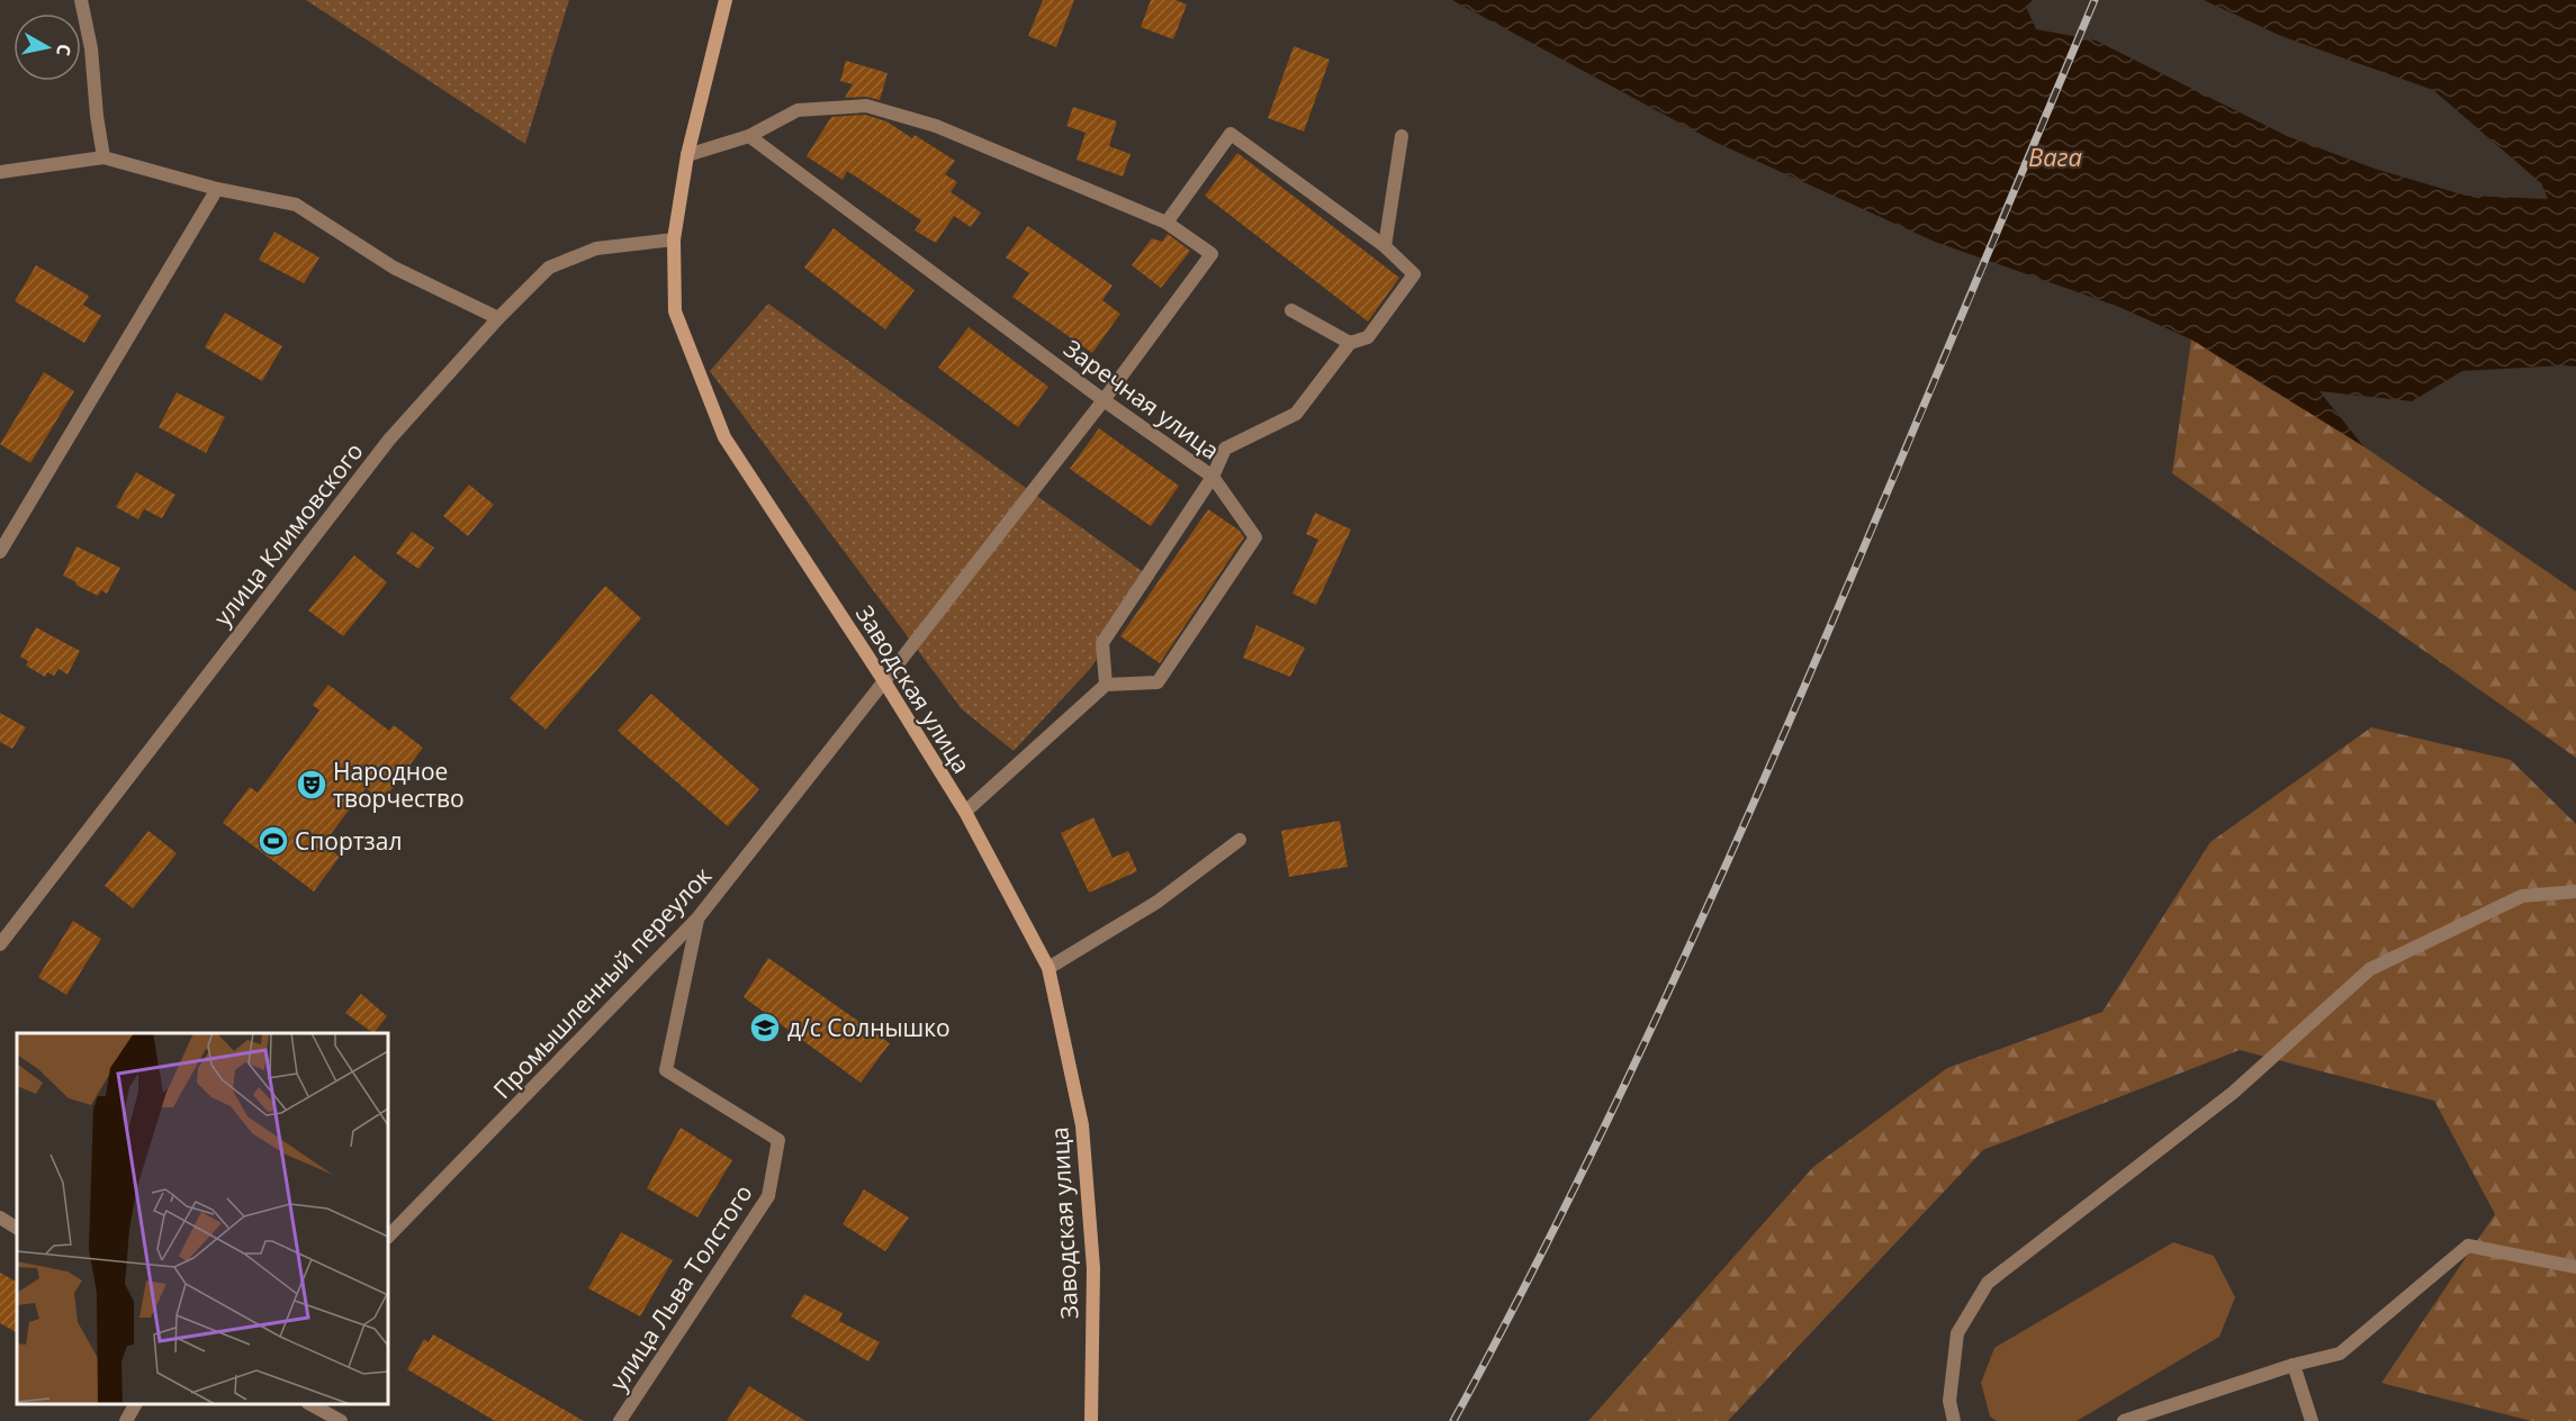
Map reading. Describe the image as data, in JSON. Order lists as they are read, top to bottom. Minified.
{"streets":{"main road":["Заводская улица"],"street":["Заречная улица","улица Климовского","Промышленный переулок","улица Льва Толстого"]},"crossings":[["Заречная улица","Промышленный переулок"],["улица Климовского","Заводская улица"],["Заводская улица","Промышленный переулок"],["Промышленный переулок","улица Льва Толстого"]],"water":["Вага"],"places":{"theatre":["Народное творчество"],"sports":["Спортзал"],"school or university":["д/с Солнышко"]},"north":"right"}
